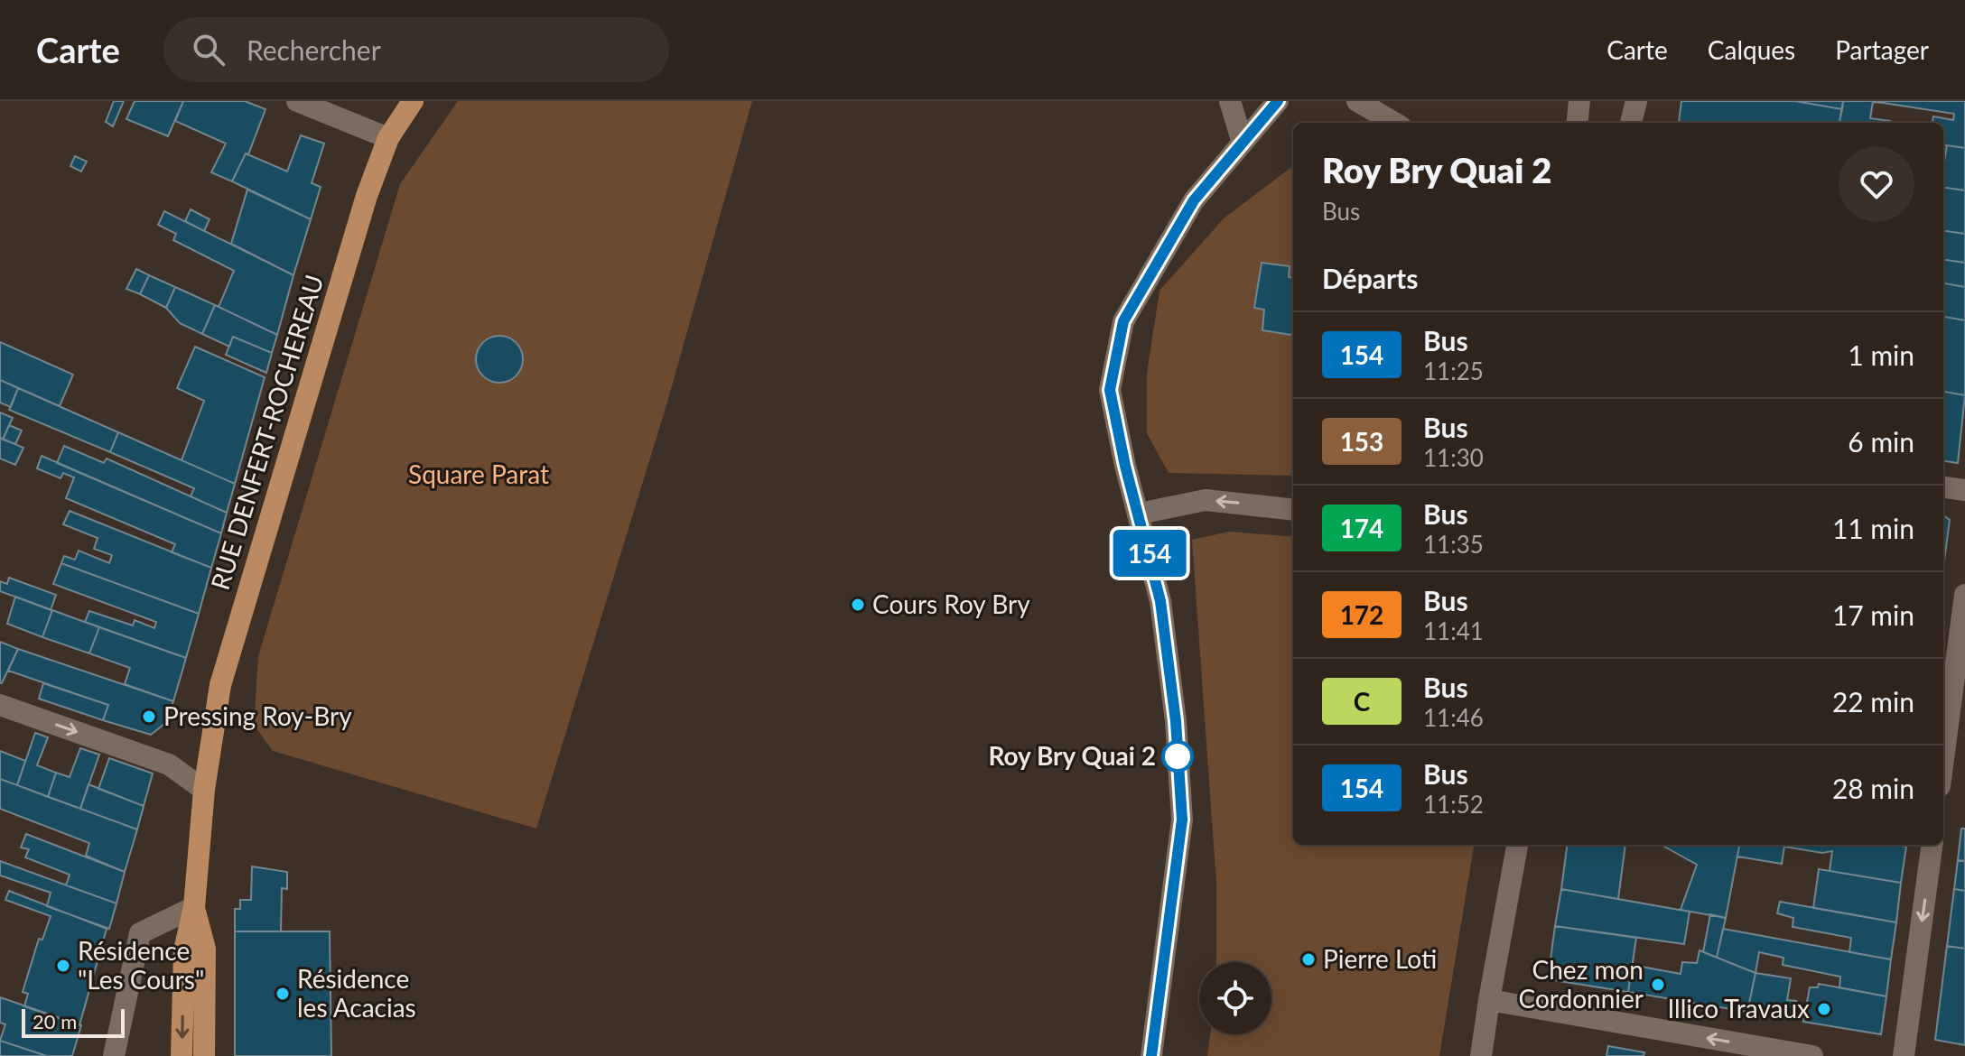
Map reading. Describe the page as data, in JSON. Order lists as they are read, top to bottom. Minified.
{"streets":{"main road":["RUE DENFERT-ROCHEREAU"]},"parks":["Square Parat"],"places":["Cours Roy Bry","Pressing Roy-Bry","Roy Bry Quai 2","Pierre Loti","Résidence \"Les Cours\"","Chez mon Cordonnier","Résidence les Acacias","Illico Travaux"],"lines":["bus line 154"],"scale_bar":"20 m","page":{"header":"Carte","search":"Rechercher","nav":["Carte","Calques","Partager"],"on_map":"154","heading":[["Roy Bry Quai 2","Bus"],"Départs"],"list":[{"mark":"154","name":"Bus","note":"11:25","value":"1 min"},{"mark":"153","name":"Bus","note":"11:30","value":"6 min"},{"mark":"174","name":"Bus","note":"11:35","value":"11 min"},{"mark":"172","name":"Bus","note":"11:41","value":"17 min"},{"mark":"C","name":"Bus","note":"11:46","value":"22 min"},{"mark":"154","name":"Bus","note":"11:52","value":"28 min"}],"scale":"20 m"}}
